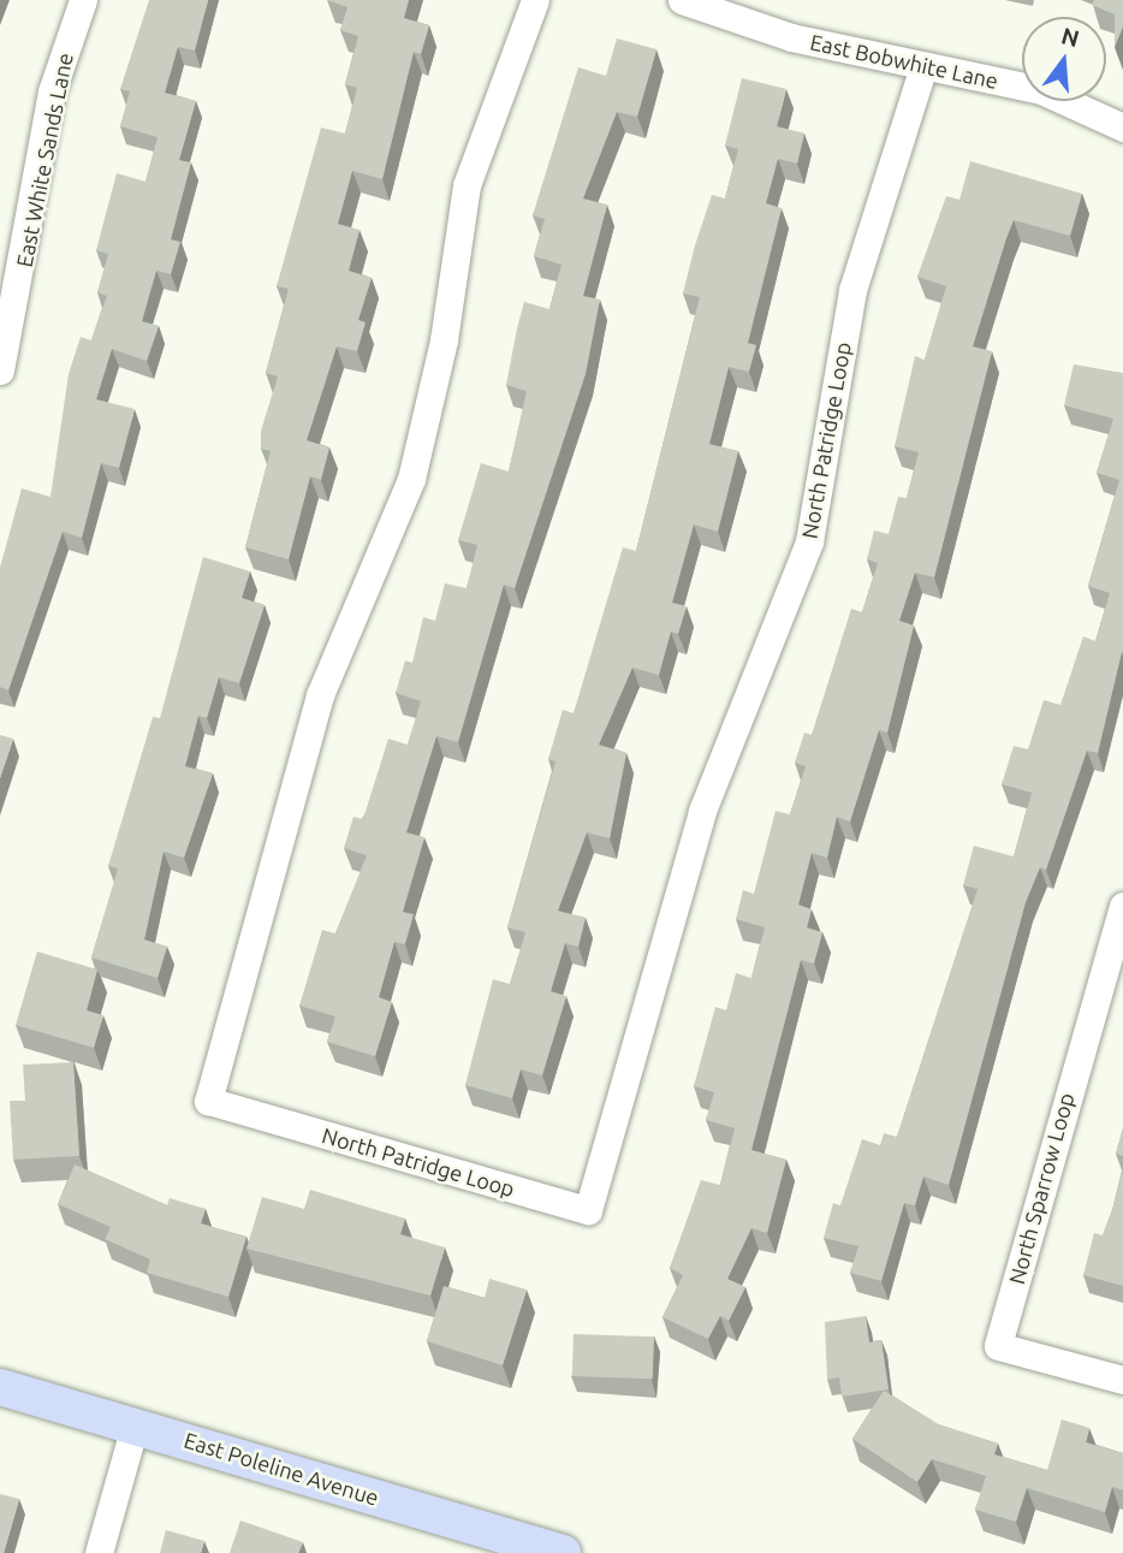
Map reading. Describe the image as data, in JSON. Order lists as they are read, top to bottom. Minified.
{"streets":{"main road":["East Poleline Avenue"],"street":["East Bobwhite Lane","East White Sands Lane","North Patridge Loop","North Sparrow Loop"]},"crossings":[["East Bobwhite Lane","North Patridge Loop"]],"north":"top"}
